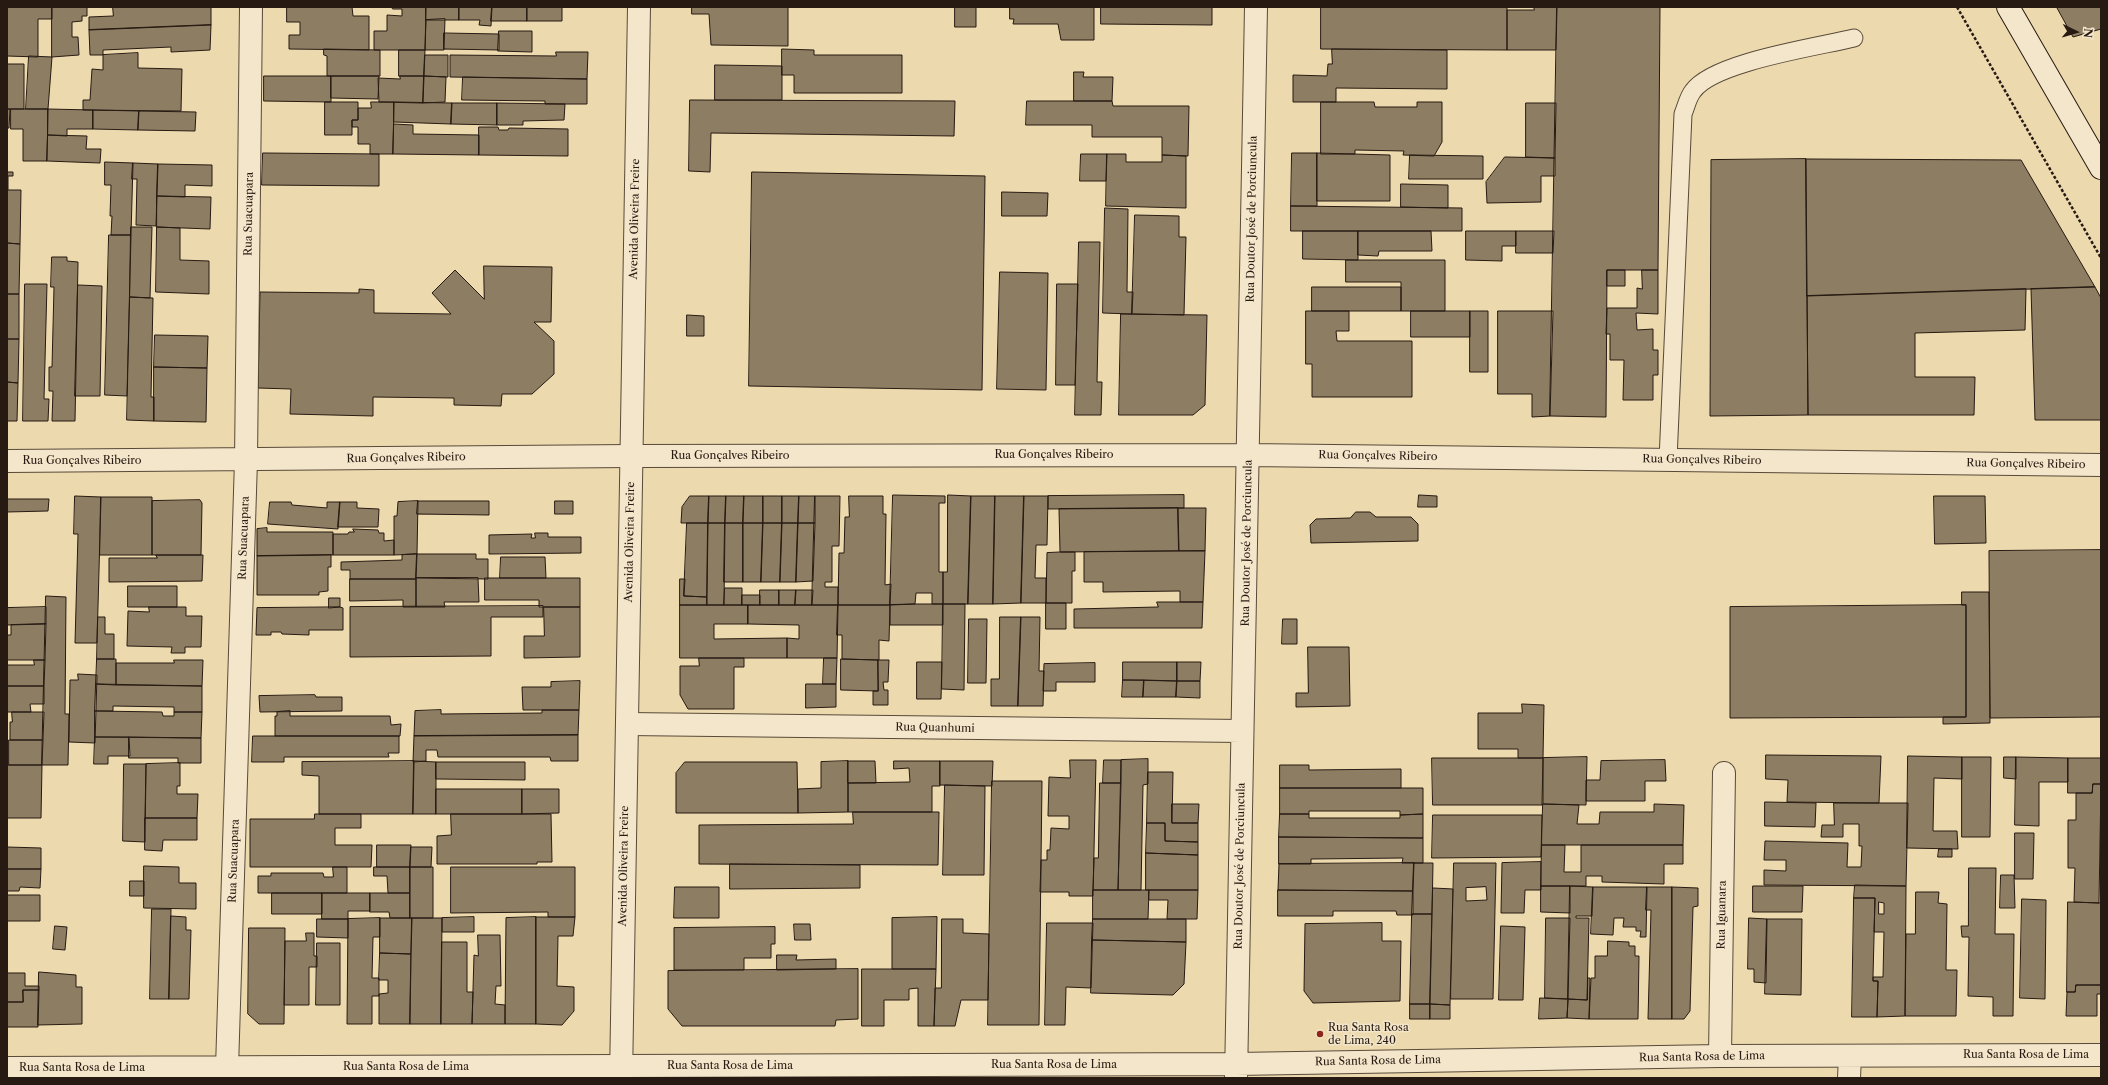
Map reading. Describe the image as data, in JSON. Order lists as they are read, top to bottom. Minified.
{"streets":{"street":["Rua Suacuapara","Avenida Oliveira Freire","Rua Doutor José de Porciuncula","Rua Gonçalves Ribeiro","Rua Quanhumi","Rua Iguanara","Rua Santa Rosa de Lima"]},"crossings":[["Rua Suacuapara","Rua Gonçalves Ribeiro"],["Rua Suacuapara","Rua Santa Rosa de Lima"],["Avenida Oliveira Freire","Rua Gonçalves Ribeiro"],["Avenida Oliveira Freire","Rua Quanhumi"],["Avenida Oliveira Freire","Rua Santa Rosa de Lima"],["Rua Doutor José de Porciuncula","Rua Gonçalves Ribeiro"],["Rua Doutor José de Porciuncula","Rua Quanhumi"],["Rua Doutor José de Porciuncula","Rua Santa Rosa de Lima"],["Rua Iguanara","Rua Santa Rosa de Lima"]],"places":["Rua Santa Rosa de Lima, 240"],"north":"right"}
